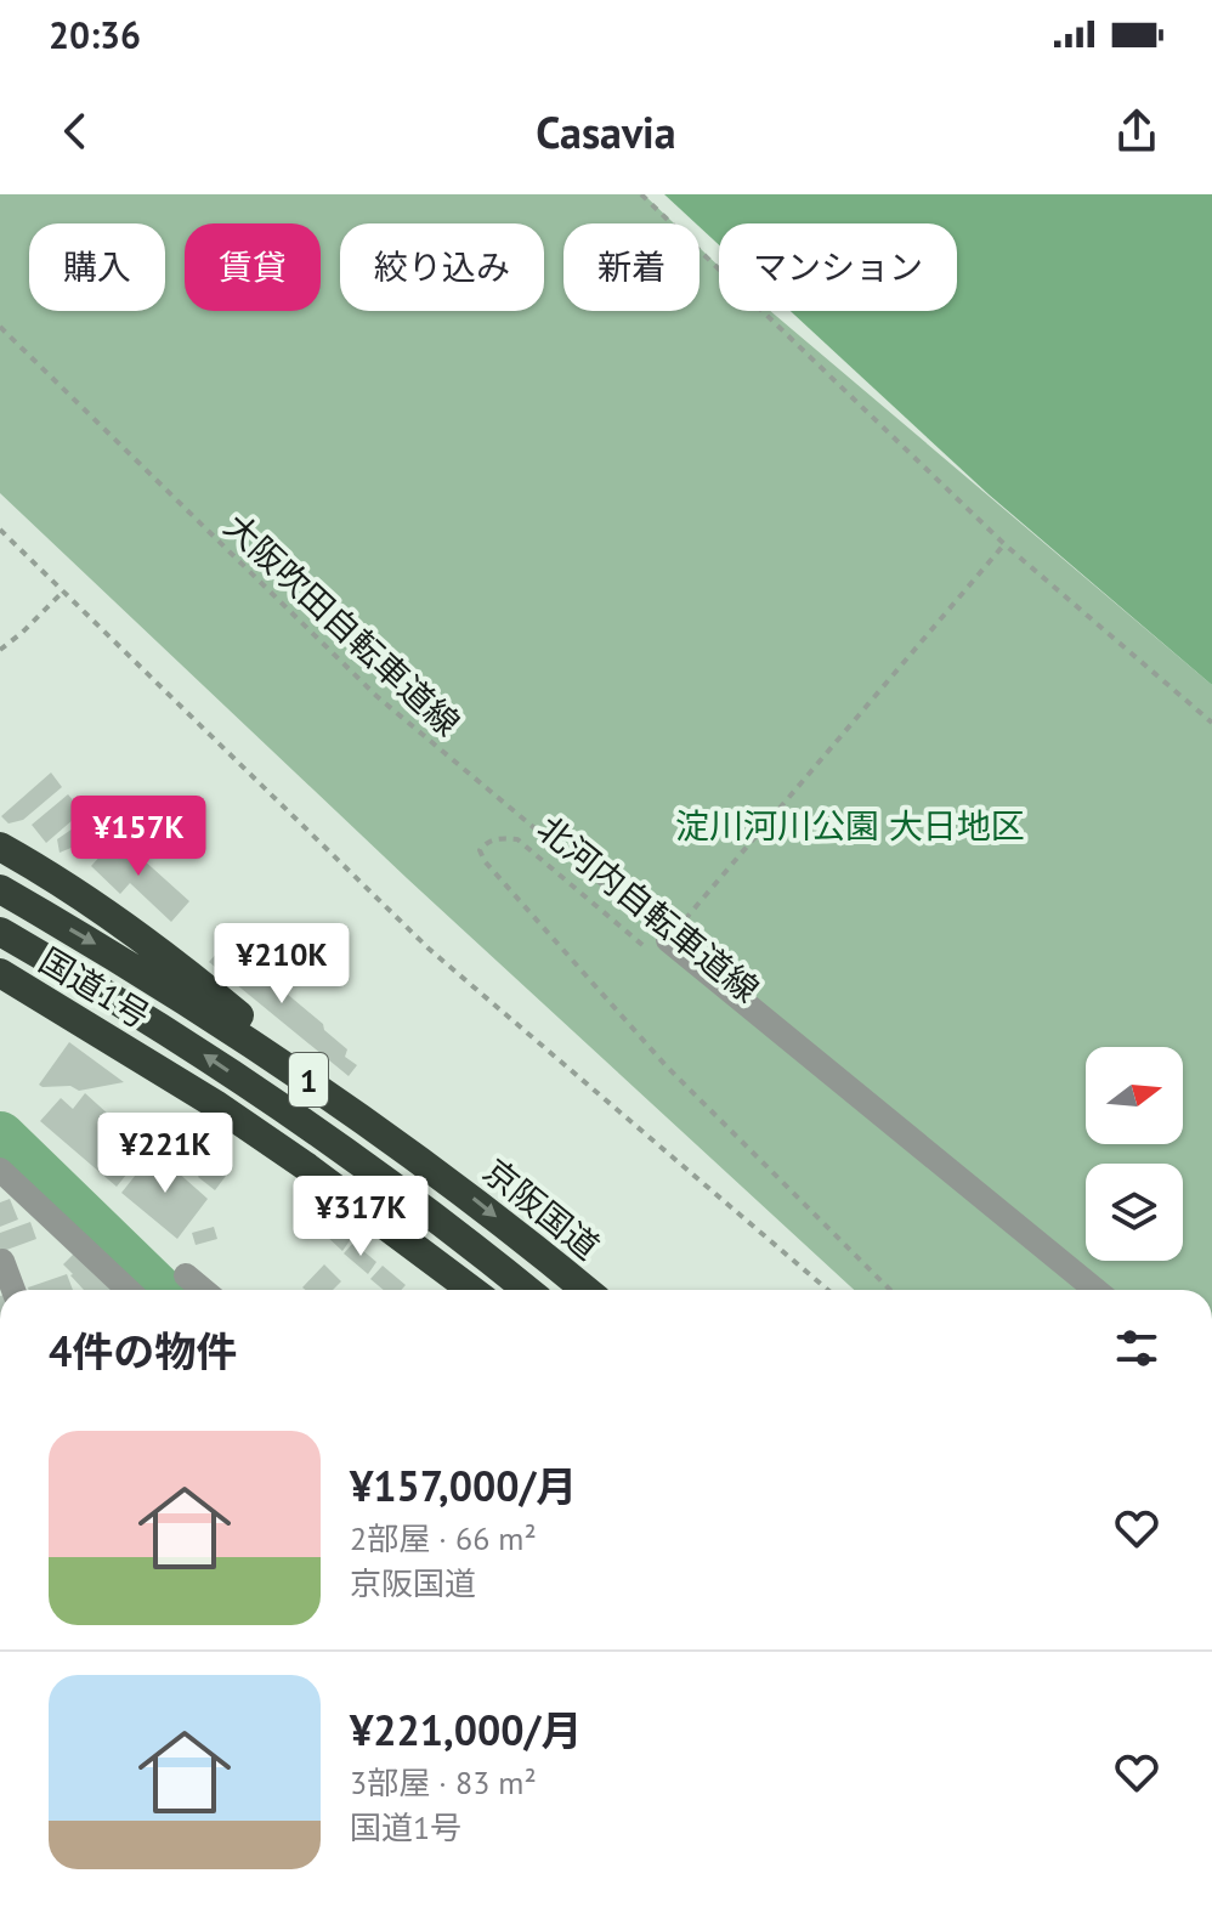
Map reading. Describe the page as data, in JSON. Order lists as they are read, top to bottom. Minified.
{"streets":{"highway":["国道1号","1","京阪国道"],"street":["北河内自転車道線"],"path":["大阪吹田自転車道線"]},"crossings":[["大阪吹田自転車道線","北河内自転車道線"],["1","京阪国道"]],"parks":["淀川河川公園 大日地区"],"north":"right","page":{"status":"20:36","header":"Casavia","chip":["購入","賃貸","絞り込み","新着","マンション"],"price":["¥157K","¥210K","¥221K","¥317K"],"heading":"4件の物件","list":[{"name":"¥157,000/月","note":"2部屋 · 66 m² · 京阪国道"},{"name":"¥221,000/月","note":"3部屋 · 83 m² · 国道1号"}]}}
